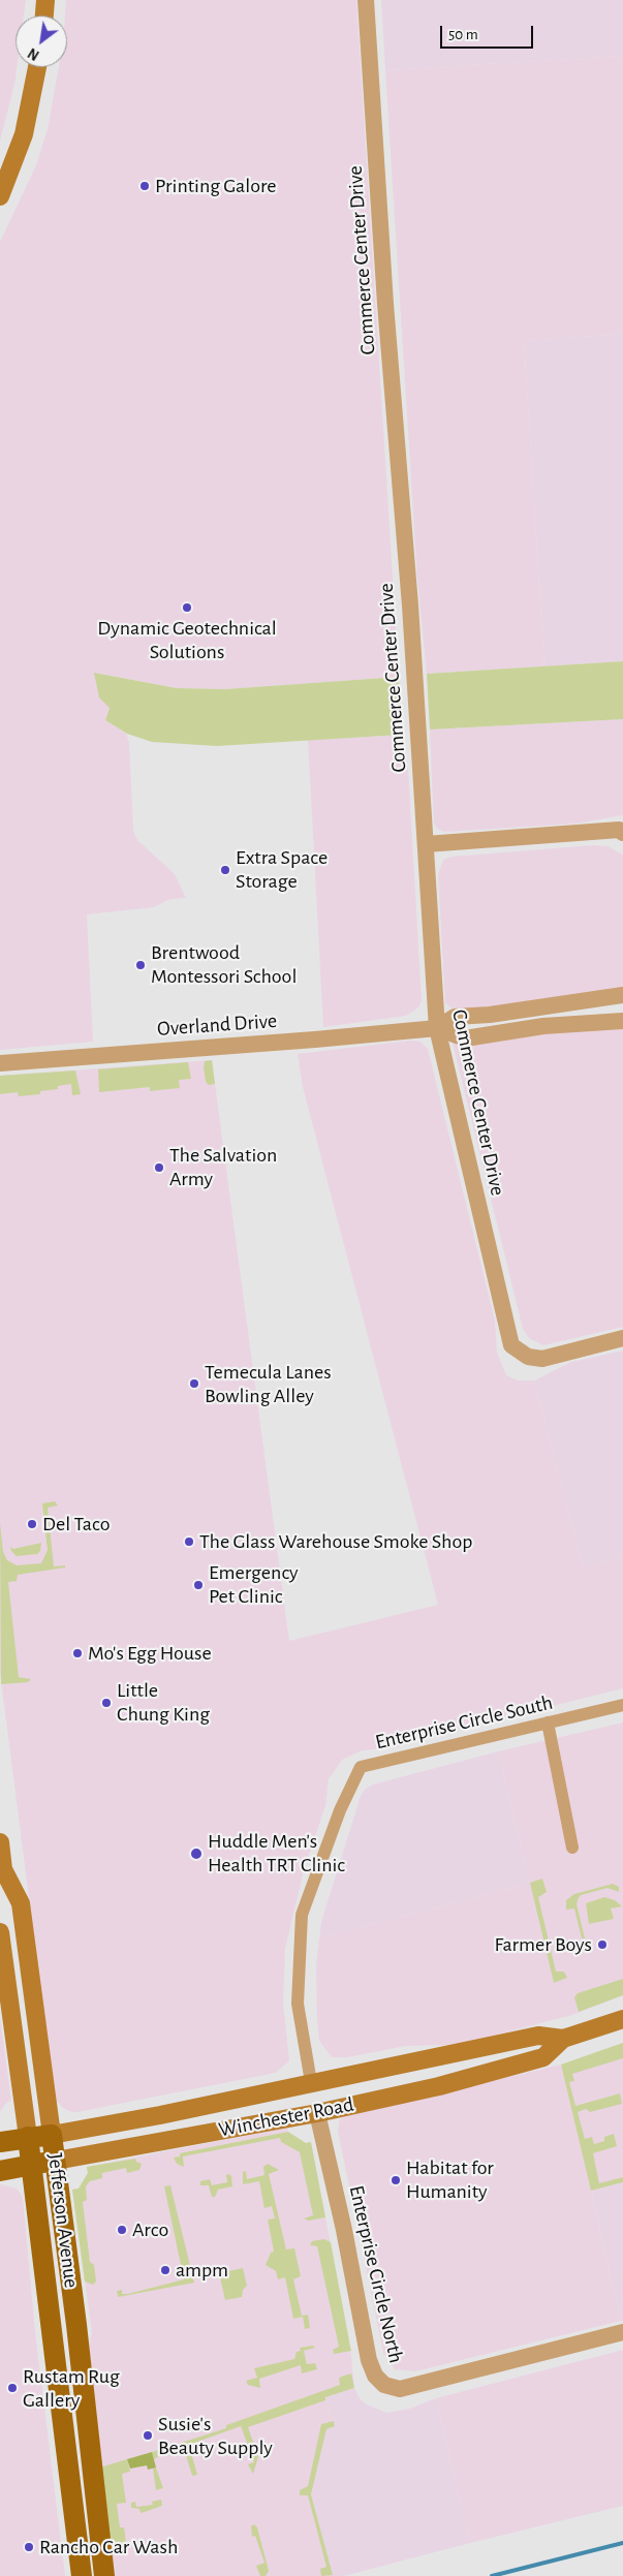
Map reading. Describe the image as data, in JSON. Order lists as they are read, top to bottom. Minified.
{"streets":{"main road":["Winchester Road","Jefferson Avenue"],"street":["Commerce Center Drive","Overland Drive","Enterprise Circle South","Enterprise Circle North"]},"crossings":[["Commerce Center Drive","Overland Drive"],["Enterprise Circle South","Winchester Road"],["Winchester Road","Jefferson Avenue"],["Winchester Road","Enterprise Circle North"]],"places":["Printing Galore","Dynamic Geotechnical Solutions","Extra Space Storage","Brentwood Montessori School","The Salvation Army","Temecula Lanes Bowling Alley","Del Taco","The Glass Warehouse Smoke Shop","Emergency Pet Clinic","Mo's Egg House","Little Chung King","Huddle Men's Health TRT Clinic","Farmer Boys","Habitat for Humanity","Arco","ampm","Rustam Rug Gallery","Susie's Beauty Supply","Rancho Car Wash"],"scale_bar":"50 m","north":"bottom left"}
